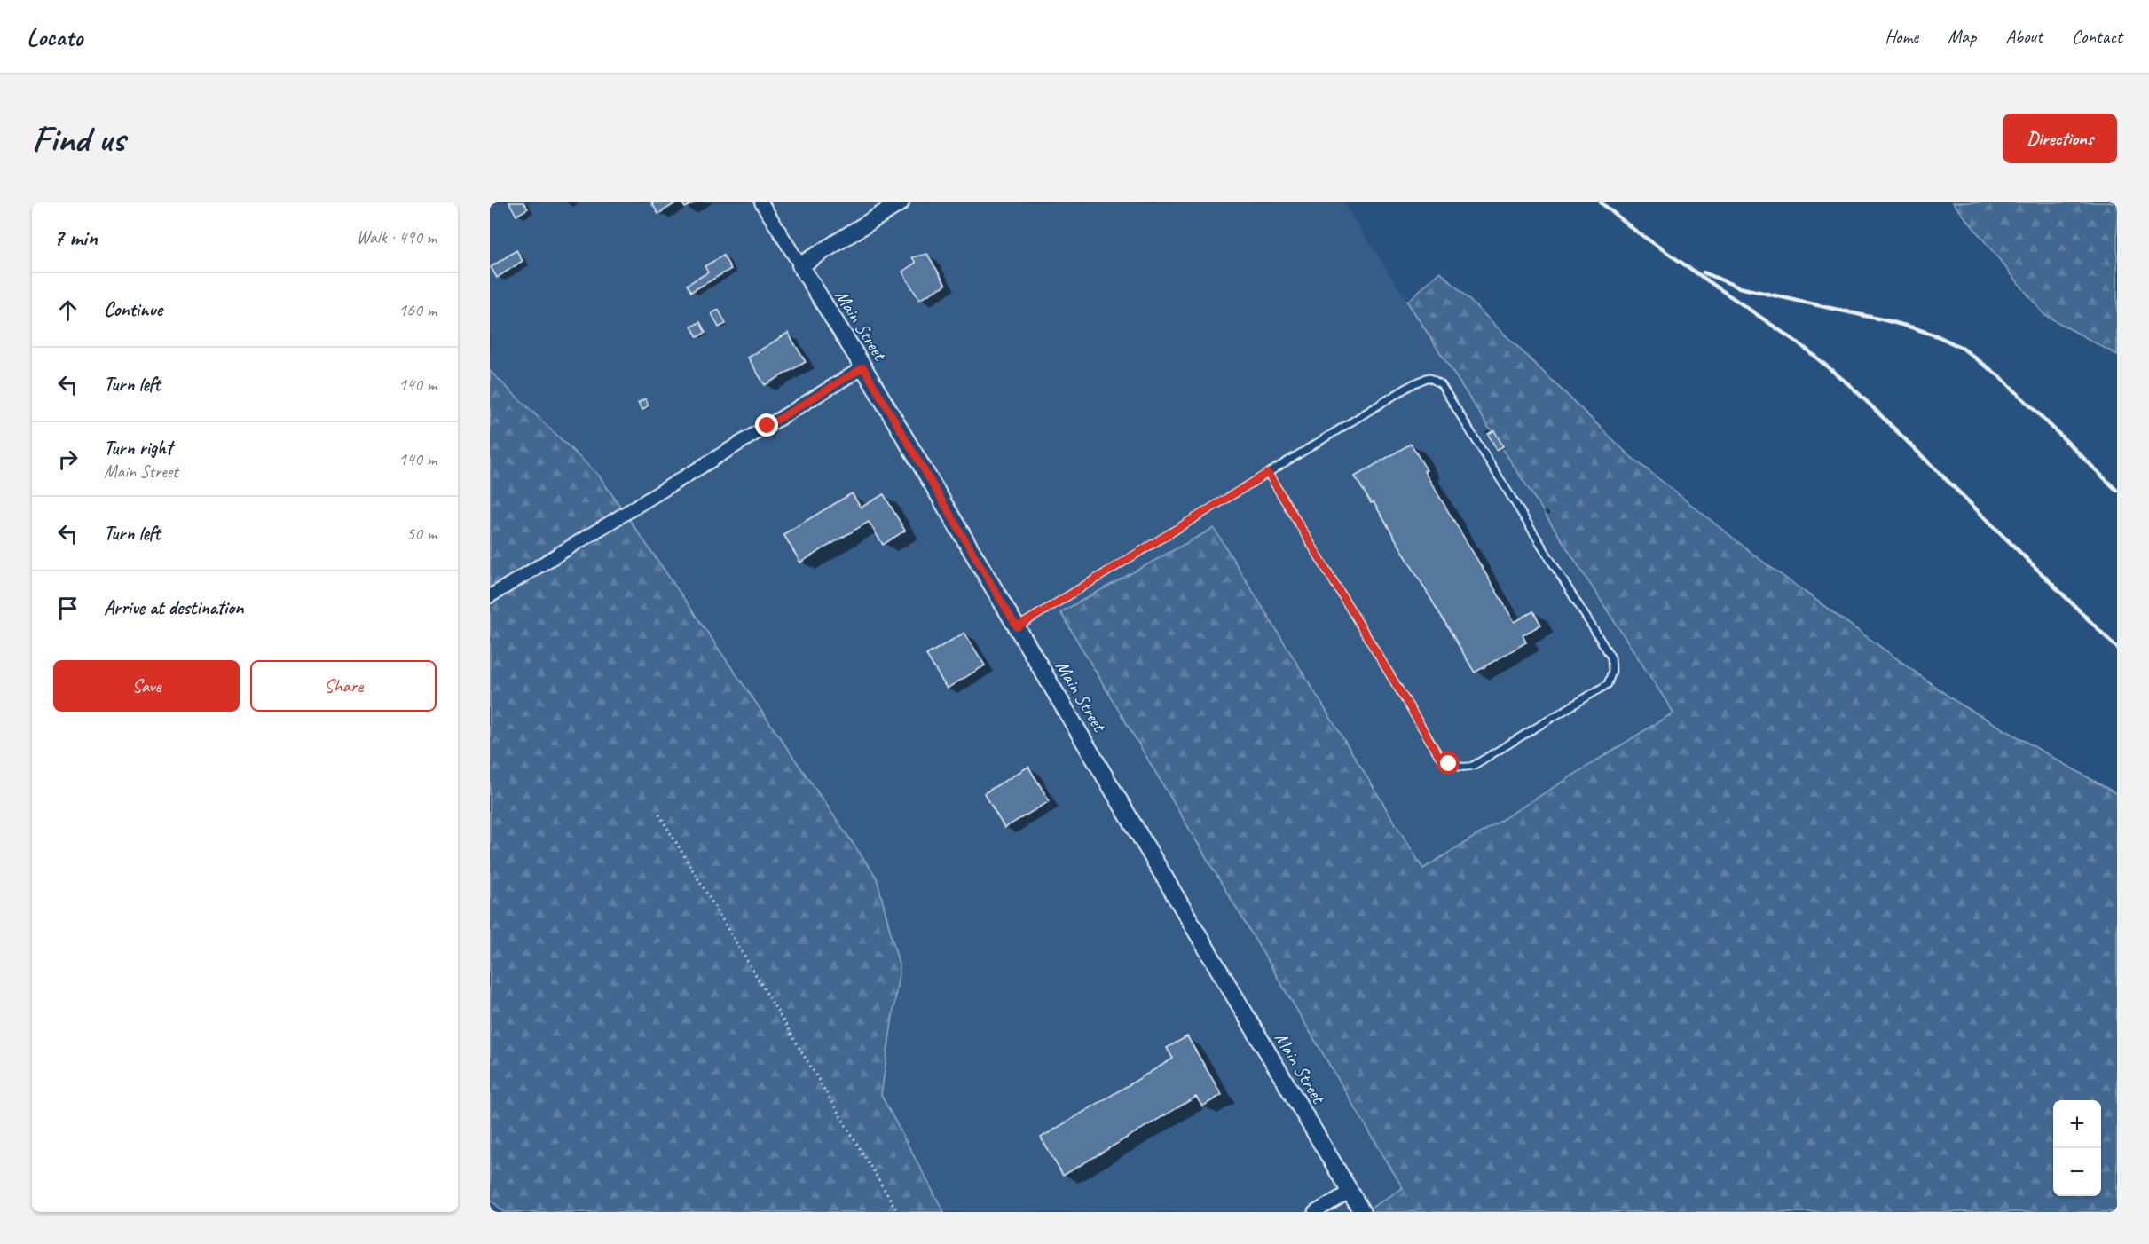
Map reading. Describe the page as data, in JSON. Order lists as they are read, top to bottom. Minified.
{"streets":{"street":["Main Street"]},"page":{"header":"Locato","nav":["Home","Map","About","Contact"],"buttons":["Directions",["Save","Share"]],"title":"Find us","heading":["7 min","Walk · 490 m"],"list":[["Continue","160 m"],["Turn left","140 m"],["Turn right","Main Street","140 m"],["Turn left","50 m"],"Arrive at destination"],"map_buttons":["+","−"]}}
